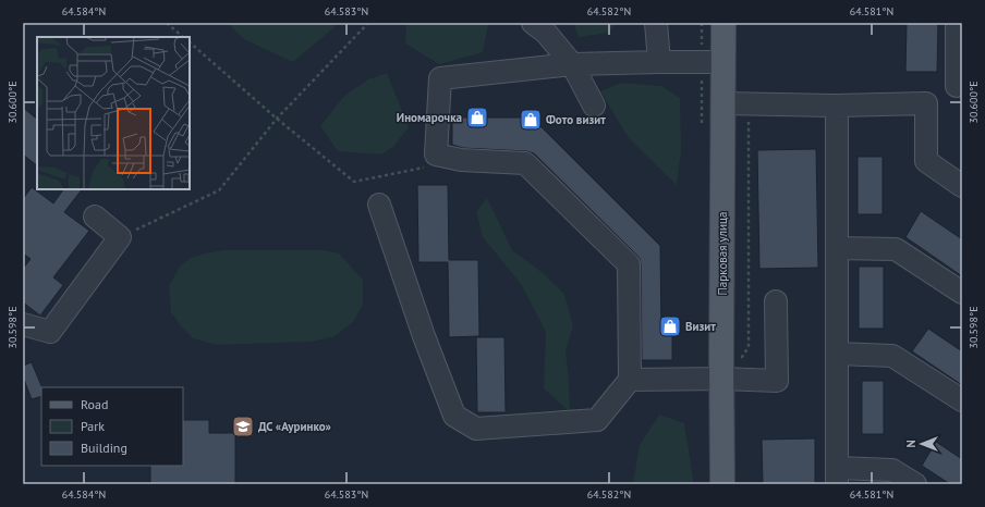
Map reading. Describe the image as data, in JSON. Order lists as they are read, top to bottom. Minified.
{"streets":{"main road":["Парковая улица"]},"places":{"shop":["Иномарочка","Фото визит","Визит"],"school or university":["ДС «Ауринко»"]},"legend":["Road","Park","Building"],"north":"left","coordinates":["64.584°N","64.583°N","64.582°N","64.581°N","30.600°E","30.598°E"]}
